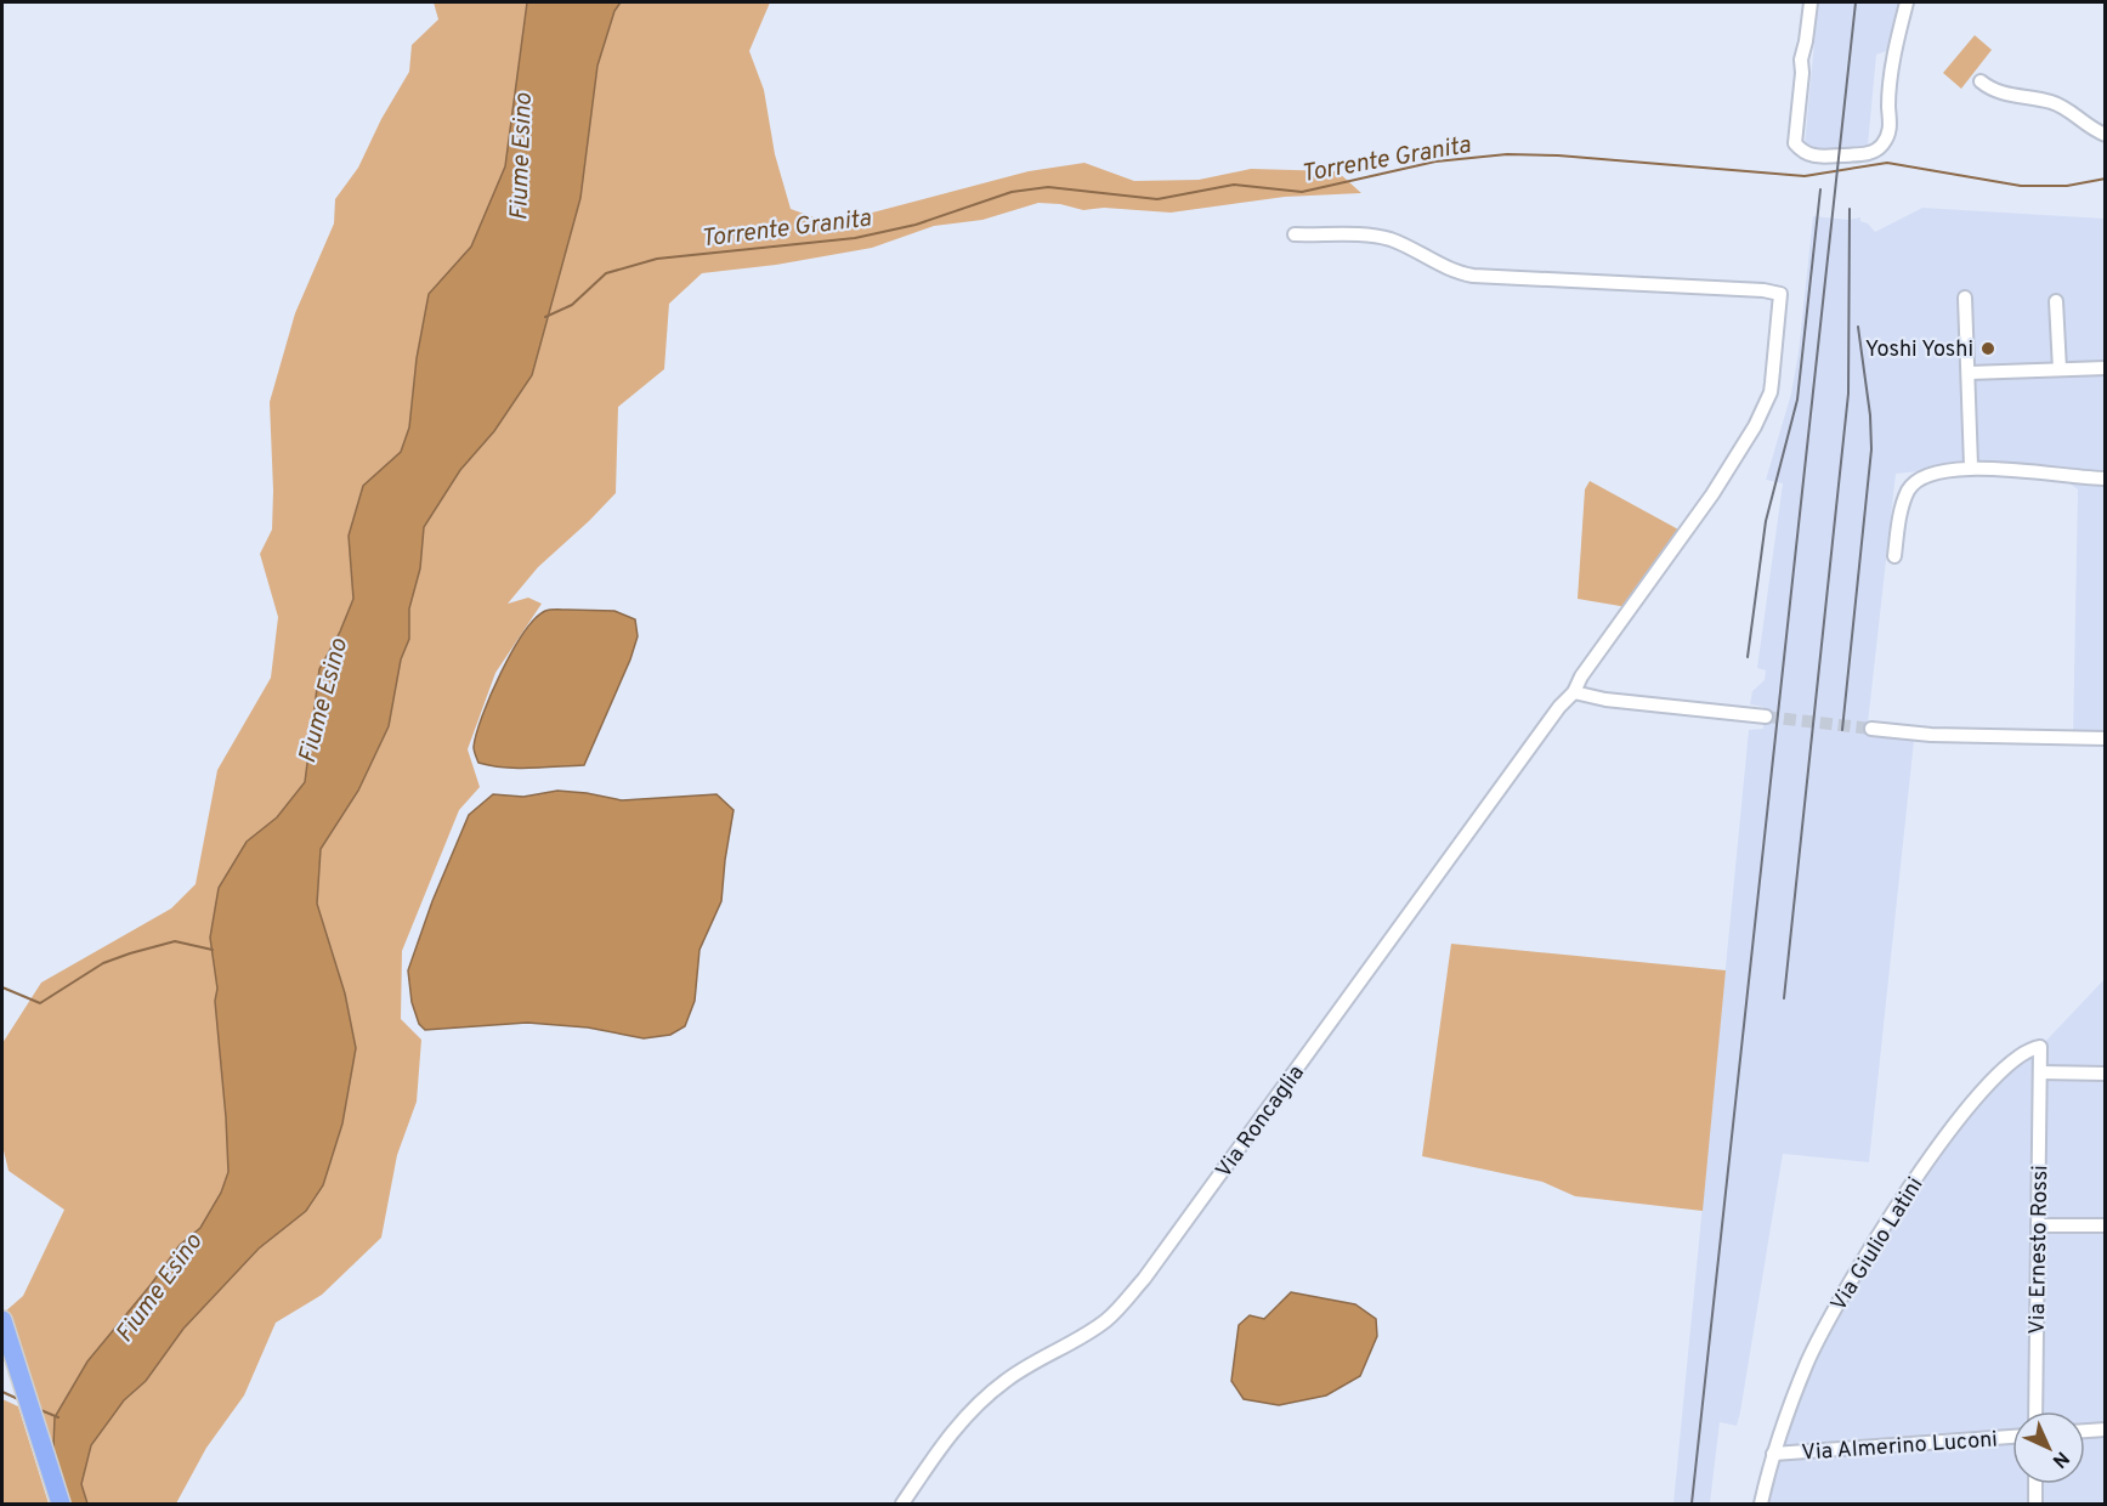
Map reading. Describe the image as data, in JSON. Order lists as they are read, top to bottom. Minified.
{"streets":{"street":["Via Roncaglia","Via Giulio Latini","Via Ernesto Rossi","Via Almerino Luconi"]},"crossings":[["Via Giulio Latini","Via Ernesto Rossi"],["Via Giulio Latini","Via Almerino Luconi"]],"water":["Fiume Esino","Torrente Granita"],"places":["Yoshi Yoshi"],"north":"bottom right"}
